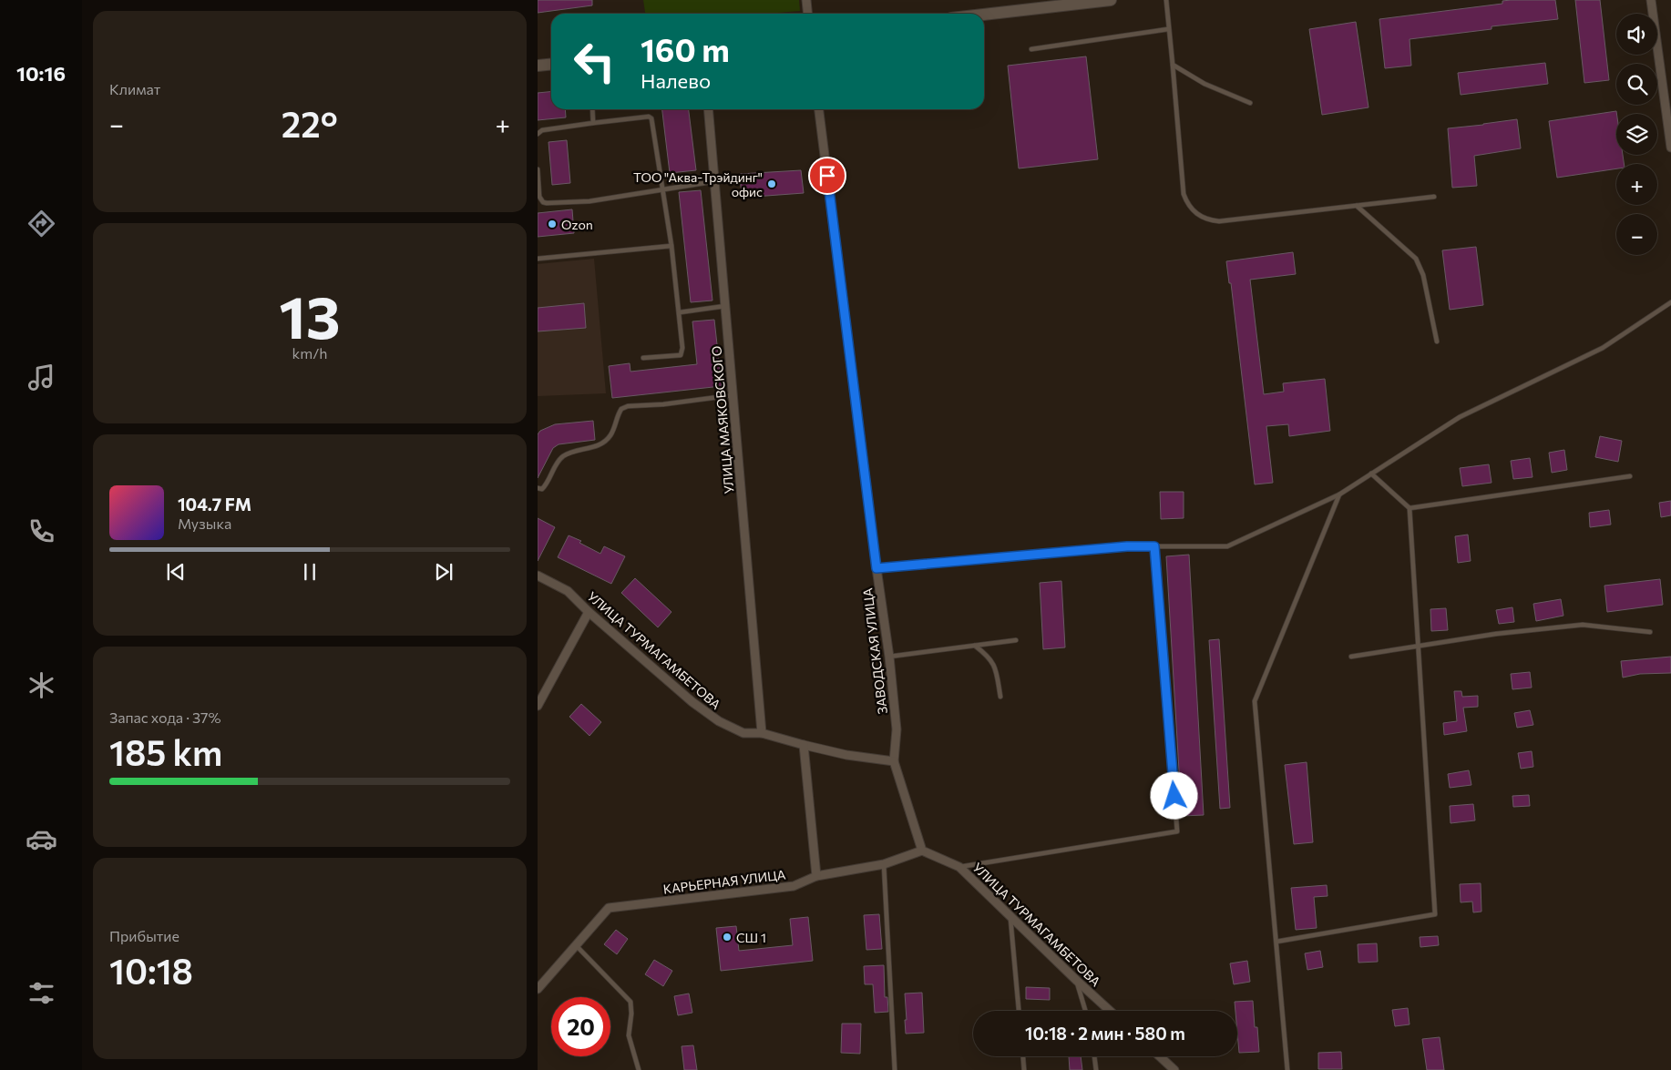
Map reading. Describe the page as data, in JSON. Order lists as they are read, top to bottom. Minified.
{"streets":{"street":["УЛИЦА МАЯКОВСКОГО","УЛИЦА ТУРМАГАМБЕТОВА","ЗАВОДСКАЯ УЛИЦА","КАРЬЕРНАЯ УЛИЦА"]},"crossings":[["УЛИЦА МАЯКОВСКОГО","УЛИЦА ТУРМАГАМБЕТОВА"],["УЛИЦА ТУРМАГАМБЕТОВА","ЗАВОДСКАЯ УЛИЦА"],["УЛИЦА ТУРМАГАМБЕТОВА","КАРЬЕРНАЯ УЛИЦА"]],"places":["ТОО \"Аква-Трэйдинг\" офис","Ozon","СШ 1"],"page":{"tabs":"10:16","tile":["Климат",["13","km/h"],["Запас хода · 37%","185 km"],["Прибытие","10:18"]],"map_buttons":["+","−"],"turn":["160 m","Налево"],"heat":["−","22°","+"],"song":["104.7 FM","Музыка"],"limit":"20","trip":"10:18 · 2 мин · 580 m"}}
